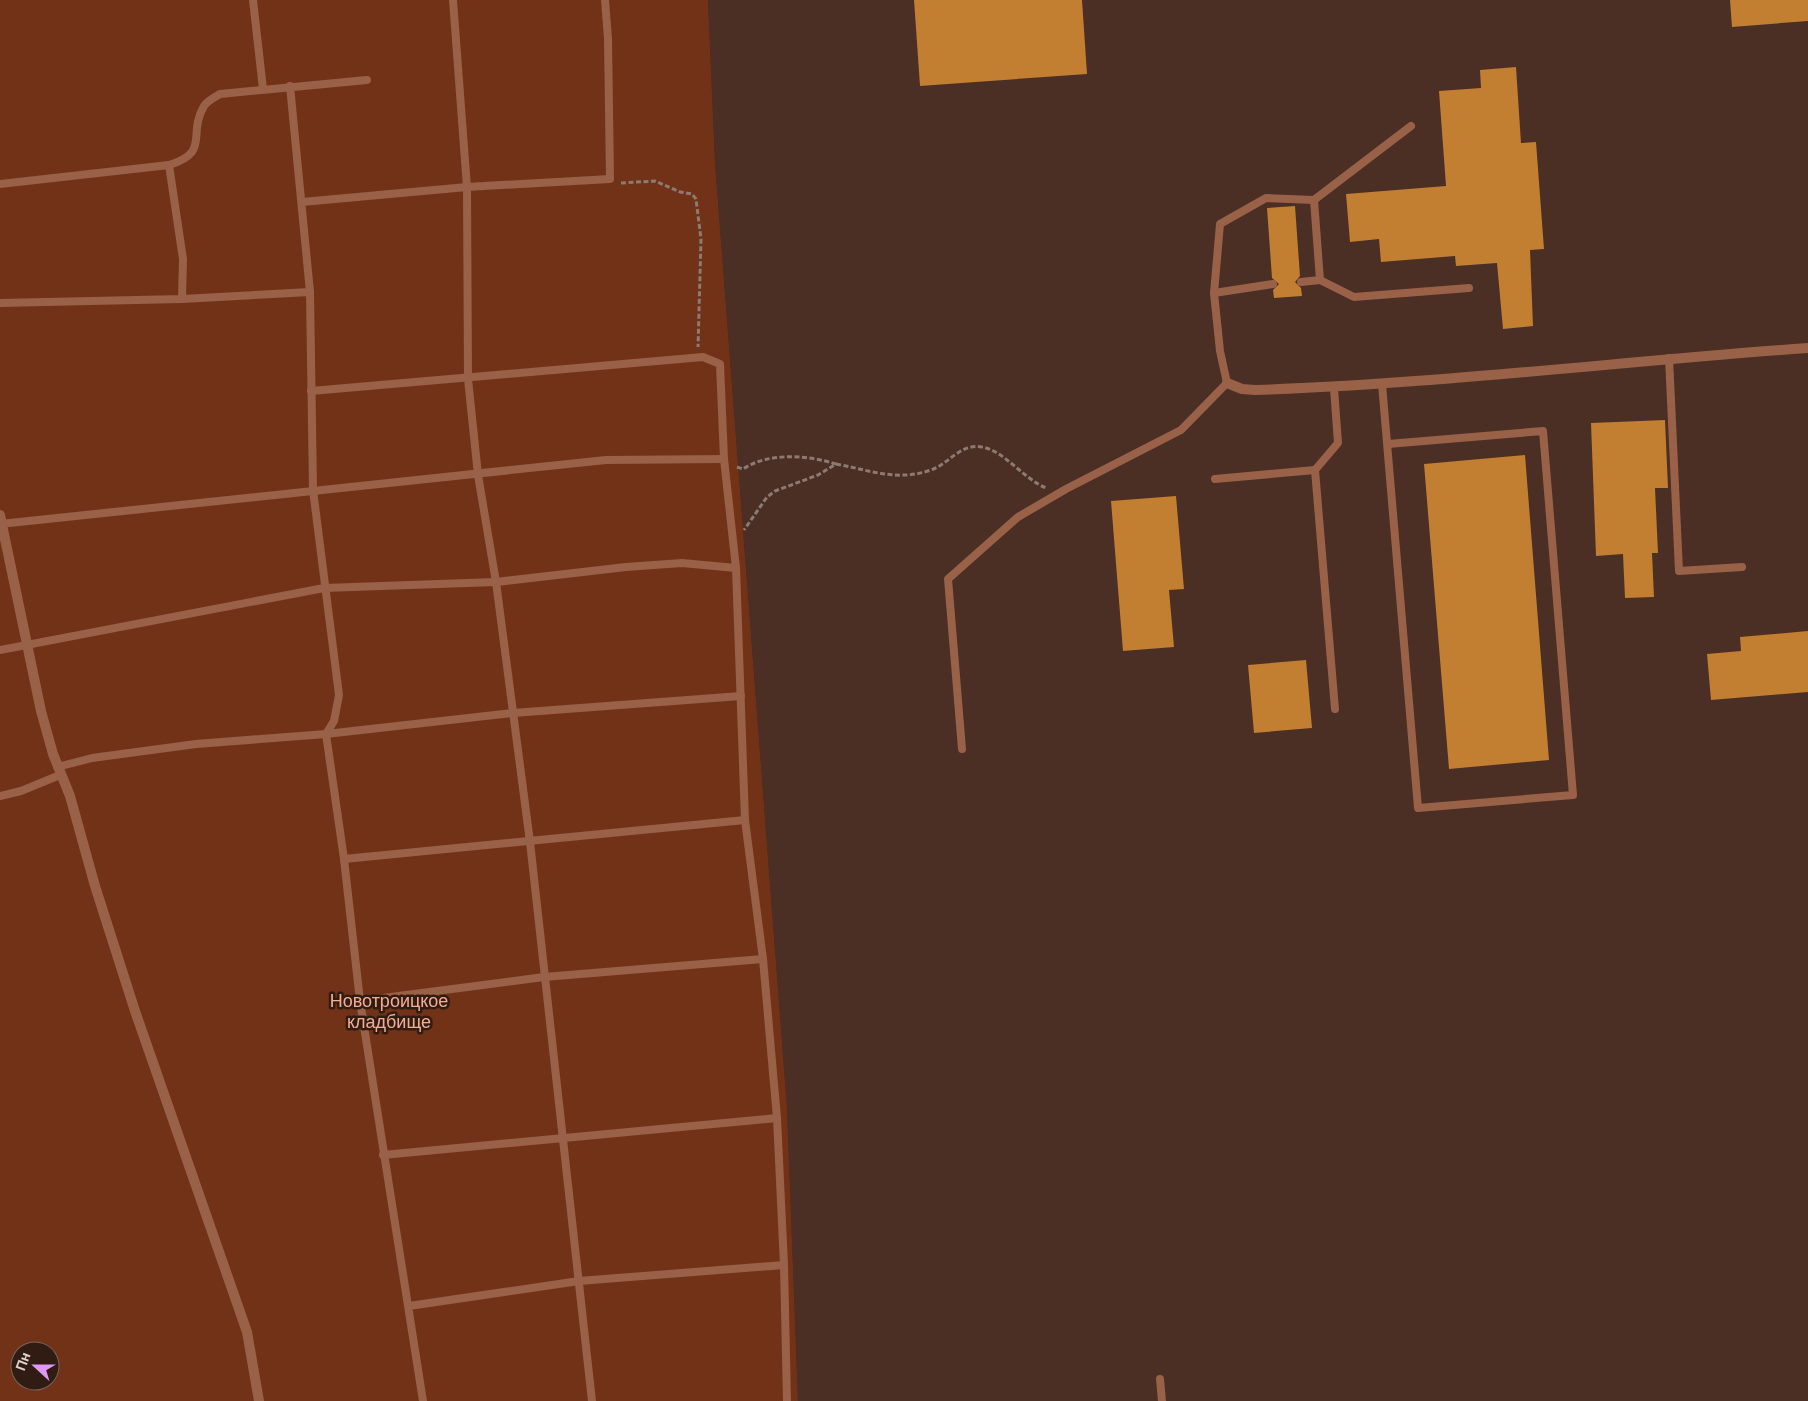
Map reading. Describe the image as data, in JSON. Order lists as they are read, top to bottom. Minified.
{"parks":["Новотроицкое кладбище"],"north":"left"}
